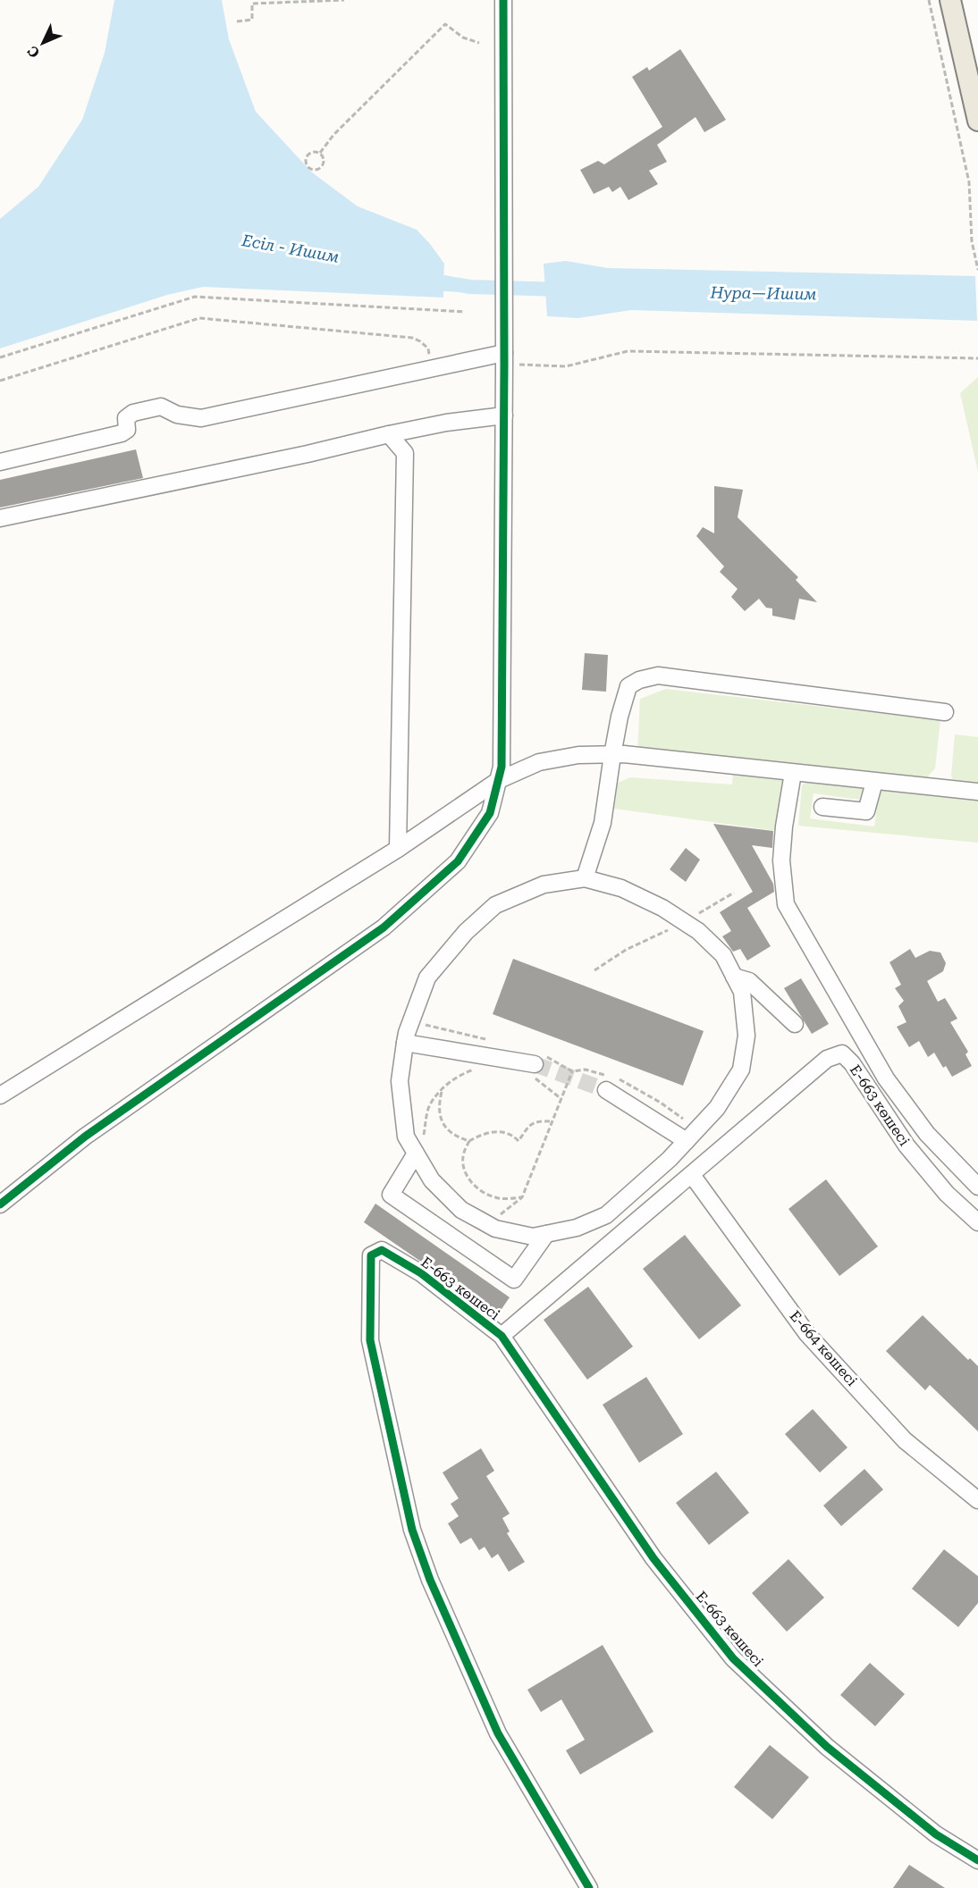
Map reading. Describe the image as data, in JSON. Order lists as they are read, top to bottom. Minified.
{"streets":{"street":["Е-663 көшесі","Е-664 көшесі"]},"crossings":[["Е-663 көшесі","Е-664 көшесі"]],"water":["Есіл - Ишим","Нура—Ишим"],"north":"bottom left"}
